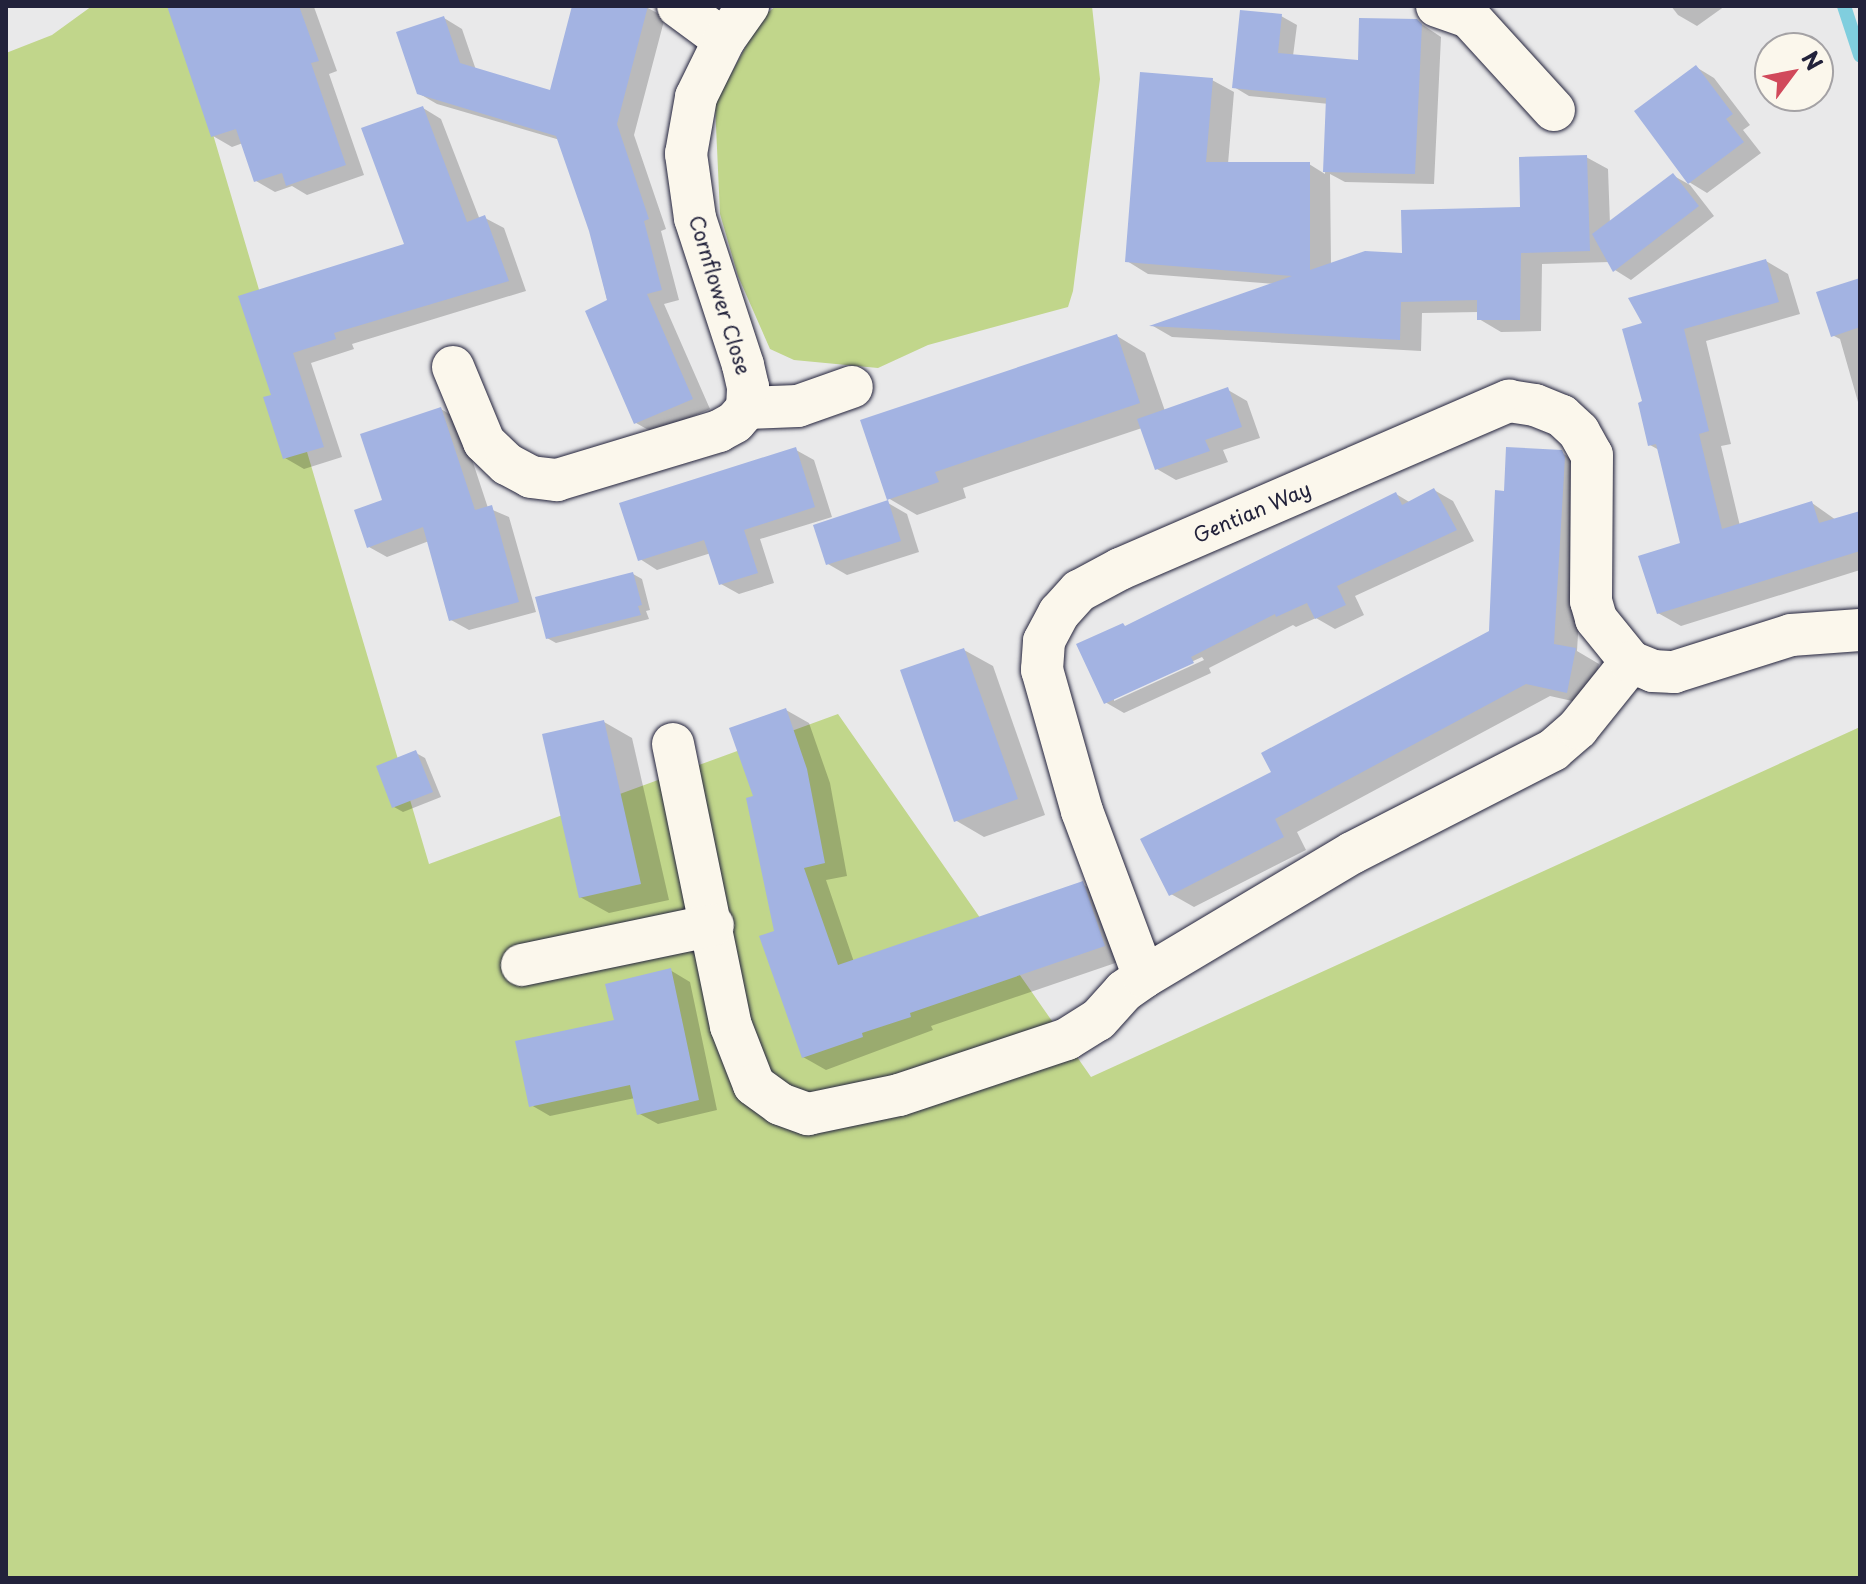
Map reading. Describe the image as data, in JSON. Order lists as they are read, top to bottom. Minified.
{"streets":{"street":["Cornflower Close","Gentian Way"]},"north":"top right"}
